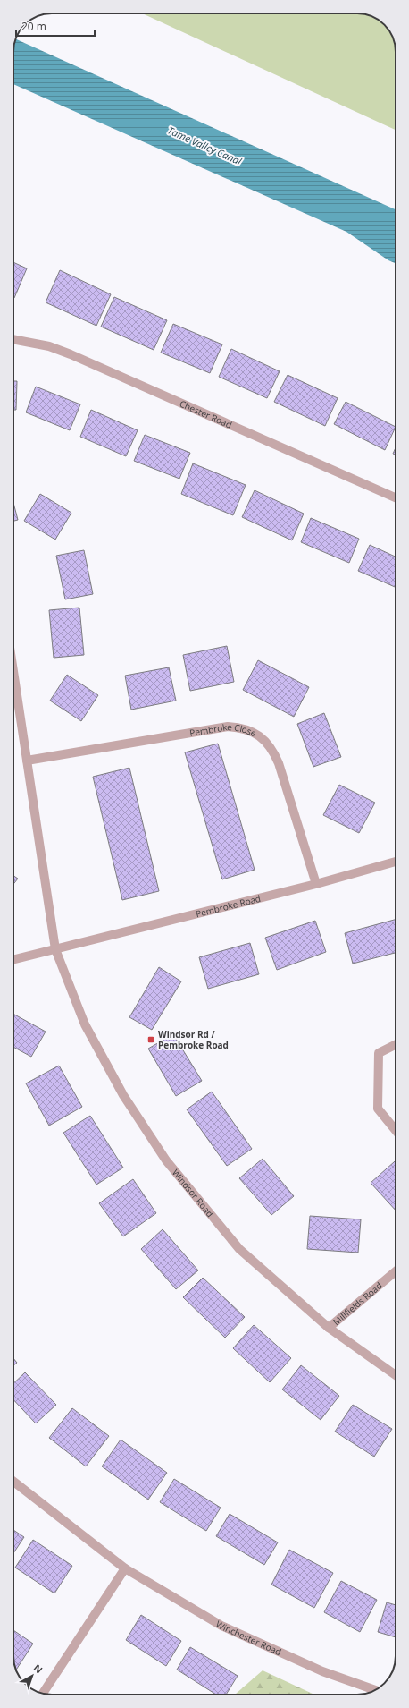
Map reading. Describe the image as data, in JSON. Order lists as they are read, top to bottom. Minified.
{"streets":{"street":["Chester Road","Pembroke Close","Pembroke Road","Windsor Road","Millfields Road","Winchester Road"]},"crossings":[["Pembroke Close","Pembroke Road"],["Pembroke Road","Windsor Road"],["Windsor Road","Millfields Road"]],"water":["Tame Valley Canal"],"places":{"transit":["Windsor Rd / Pembroke Road"]},"scale_bar":"20 m","north":"top right"}
